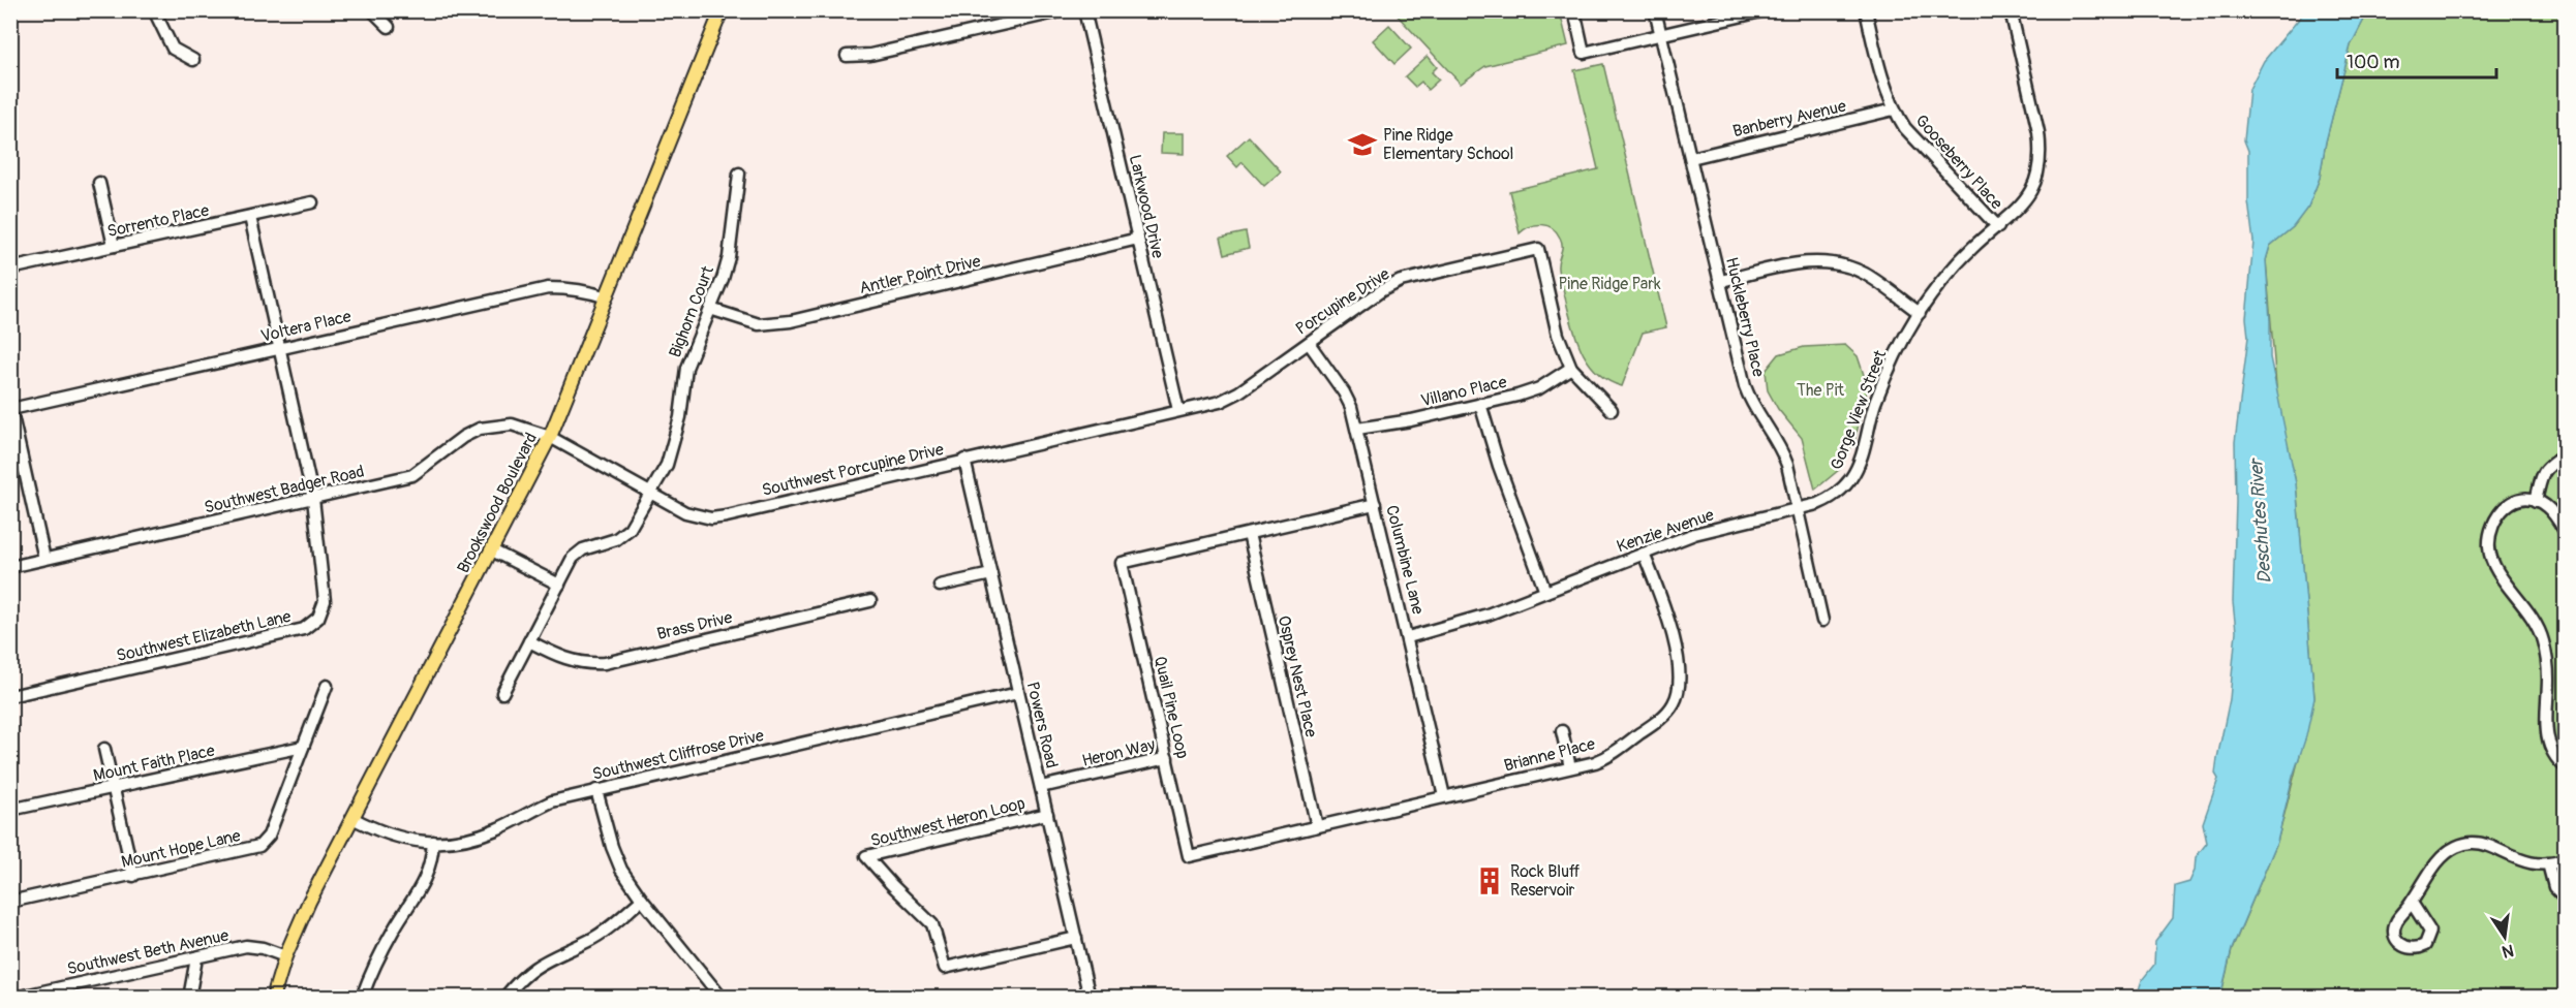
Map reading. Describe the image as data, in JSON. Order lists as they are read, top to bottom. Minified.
{"streets":{"main road":["Brookswood Boulevard"],"street":["Banberry Avenue","Gooseberry Place","Larkwood Drive","Sorrento Place","Antler Point Drive","Porcupine Drive","Bighorn Court","Huckleberry Place","Voltera Place","Villano Place","Gorge View Street","Southwest Porcupine Drive","Southwest Badger Road","Kenzie Avenue","Columbine Lane","Brass Drive","Southwest Elizabeth Lane","Osprey Nest Place","Quail Pine Loop","Powers Road","Heron Way","Southwest Cliffrose Drive","Brianne Place","Mount Faith Place","Southwest Heron Loop","Mount Hope Lane","Southwest Beth Avenue"]},"crossings":[["Banberry Avenue","Gooseberry Place"],["Banberry Avenue","Huckleberry Place"],["Gooseberry Place","Gorge View Street"],["Larkwood Drive","Antler Point Drive"],["Larkwood Drive","Porcupine Drive"],["Larkwood Drive","Southwest Porcupine Drive"],["Sorrento Place","Southwest Elizabeth Lane"],["Antler Point Drive","Bighorn Court"],["Porcupine Drive","Villano Place"],["Porcupine Drive","Southwest Porcupine Drive"],["Porcupine Drive","Columbine Lane"],["Bighorn Court","Southwest Porcupine Drive"],["Bighorn Court","Brass Drive"],["Huckleberry Place","Gorge View Street"],["Huckleberry Place","Kenzie Avenue"],["Voltera Place","Brookswood Boulevard"],["Voltera Place","Southwest Elizabeth Lane"],["Villano Place","Columbine Lane"],["Gorge View Street","Kenzie Avenue"],["Southwest Porcupine Drive","Southwest Badger Road"],["Southwest Porcupine Drive","Brookswood Boulevard"],["Southwest Porcupine Drive","Powers Road"],["Southwest Badger Road","Brookswood Boulevard"],["Southwest Badger Road","Southwest Elizabeth Lane"],["Brookswood Boulevard","Southwest Cliffrose Drive"],["Brookswood Boulevard","Southwest Beth Avenue"],["Kenzie Avenue","Columbine Lane"],["Kenzie Avenue","Brianne Place"],["Columbine Lane","Quail Pine Loop"],["Columbine Lane","Brianne Place"],["Osprey Nest Place","Quail Pine Loop"],["Quail Pine Loop","Heron Way"],["Quail Pine Loop","Brianne Place"],["Powers Road","Heron Way"],["Powers Road","Southwest Cliffrose Drive"],["Powers Road","Southwest Heron Loop"],["Mount Faith Place","Mount Hope Lane"]],"water":["Deschutes River"],"parks":["Pine Ridge Park","The Pit"],"places":{"school or university":["Pine Ridge Elementary School"],"building":["Rock Bluff Reservoir"]},"scale_bar":"100 m","north":"bottom"}
